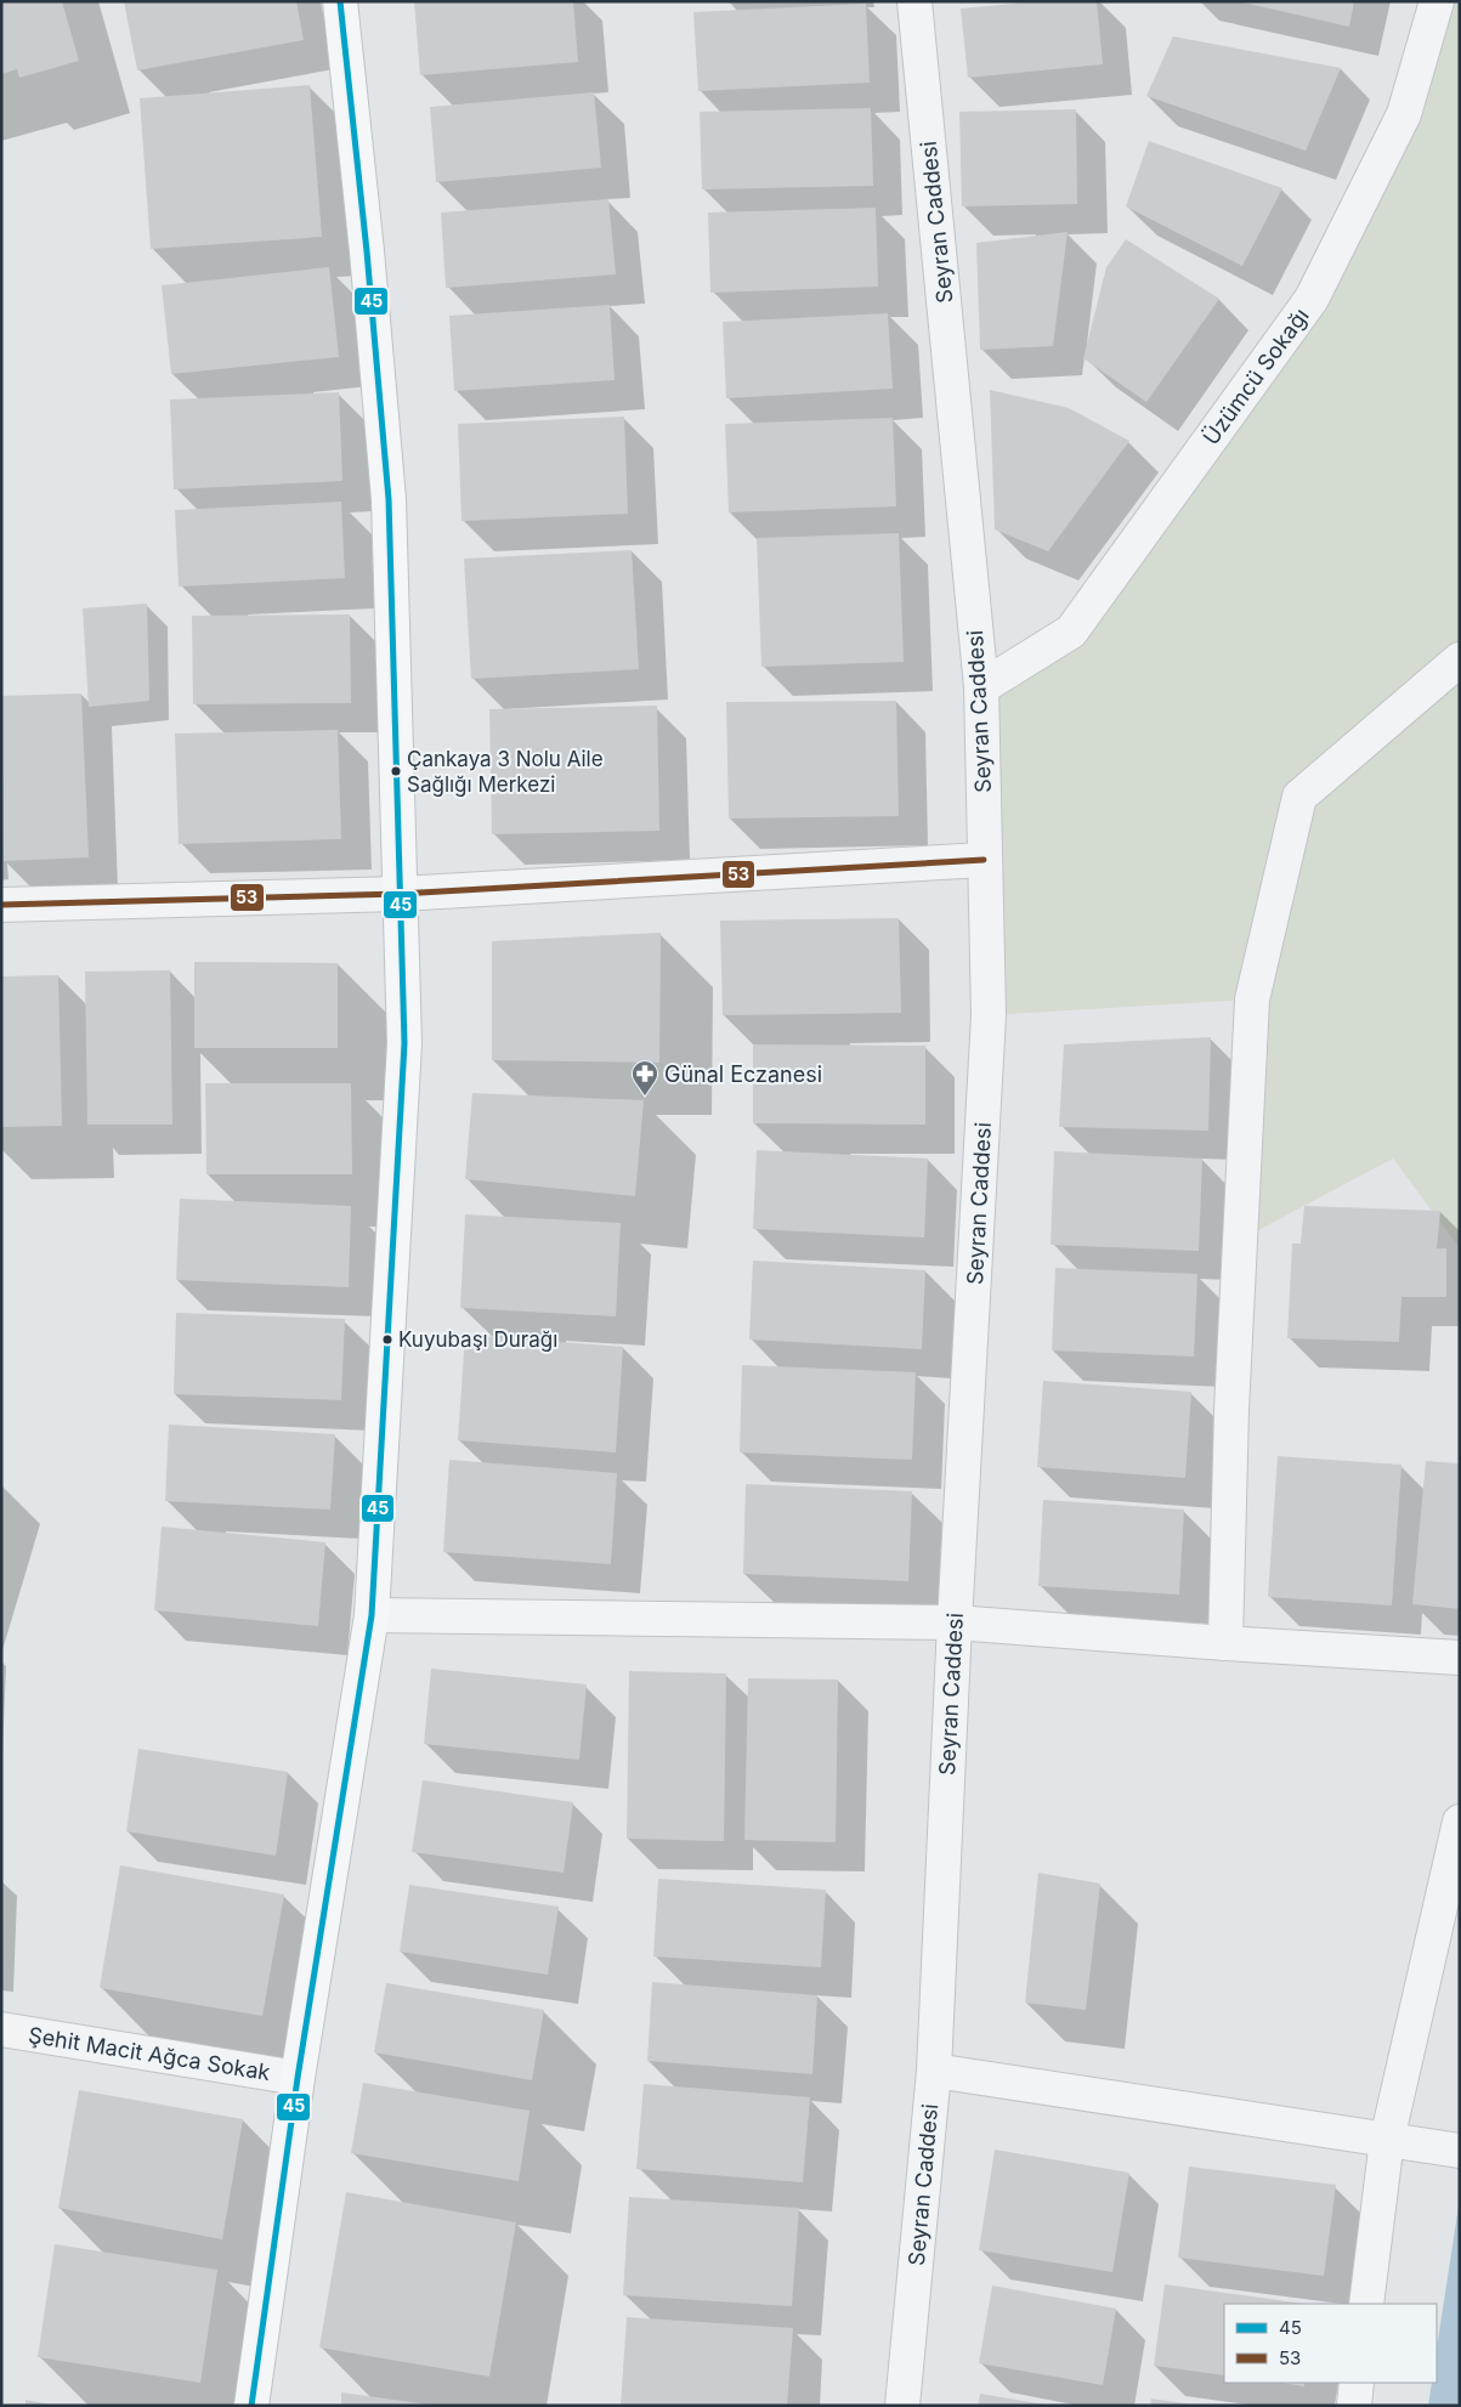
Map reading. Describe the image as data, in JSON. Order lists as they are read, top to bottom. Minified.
{"streets":{"street":["Seyran Caddesi","Üzümcü Sokağı","Şehit Macit Ağca Sokak"]},"crossings":[["Seyran Caddesi","Üzümcü Sokağı"]],"places":{"other":["Çankaya 3 Nolu Aile Sağlığı Merkezi","Kuyubaşı Durağı"],"pharmacy":["Günal Eczanesi"]},"lines":["transit line 45","transit line 53"],"legend":["45","53"]}
